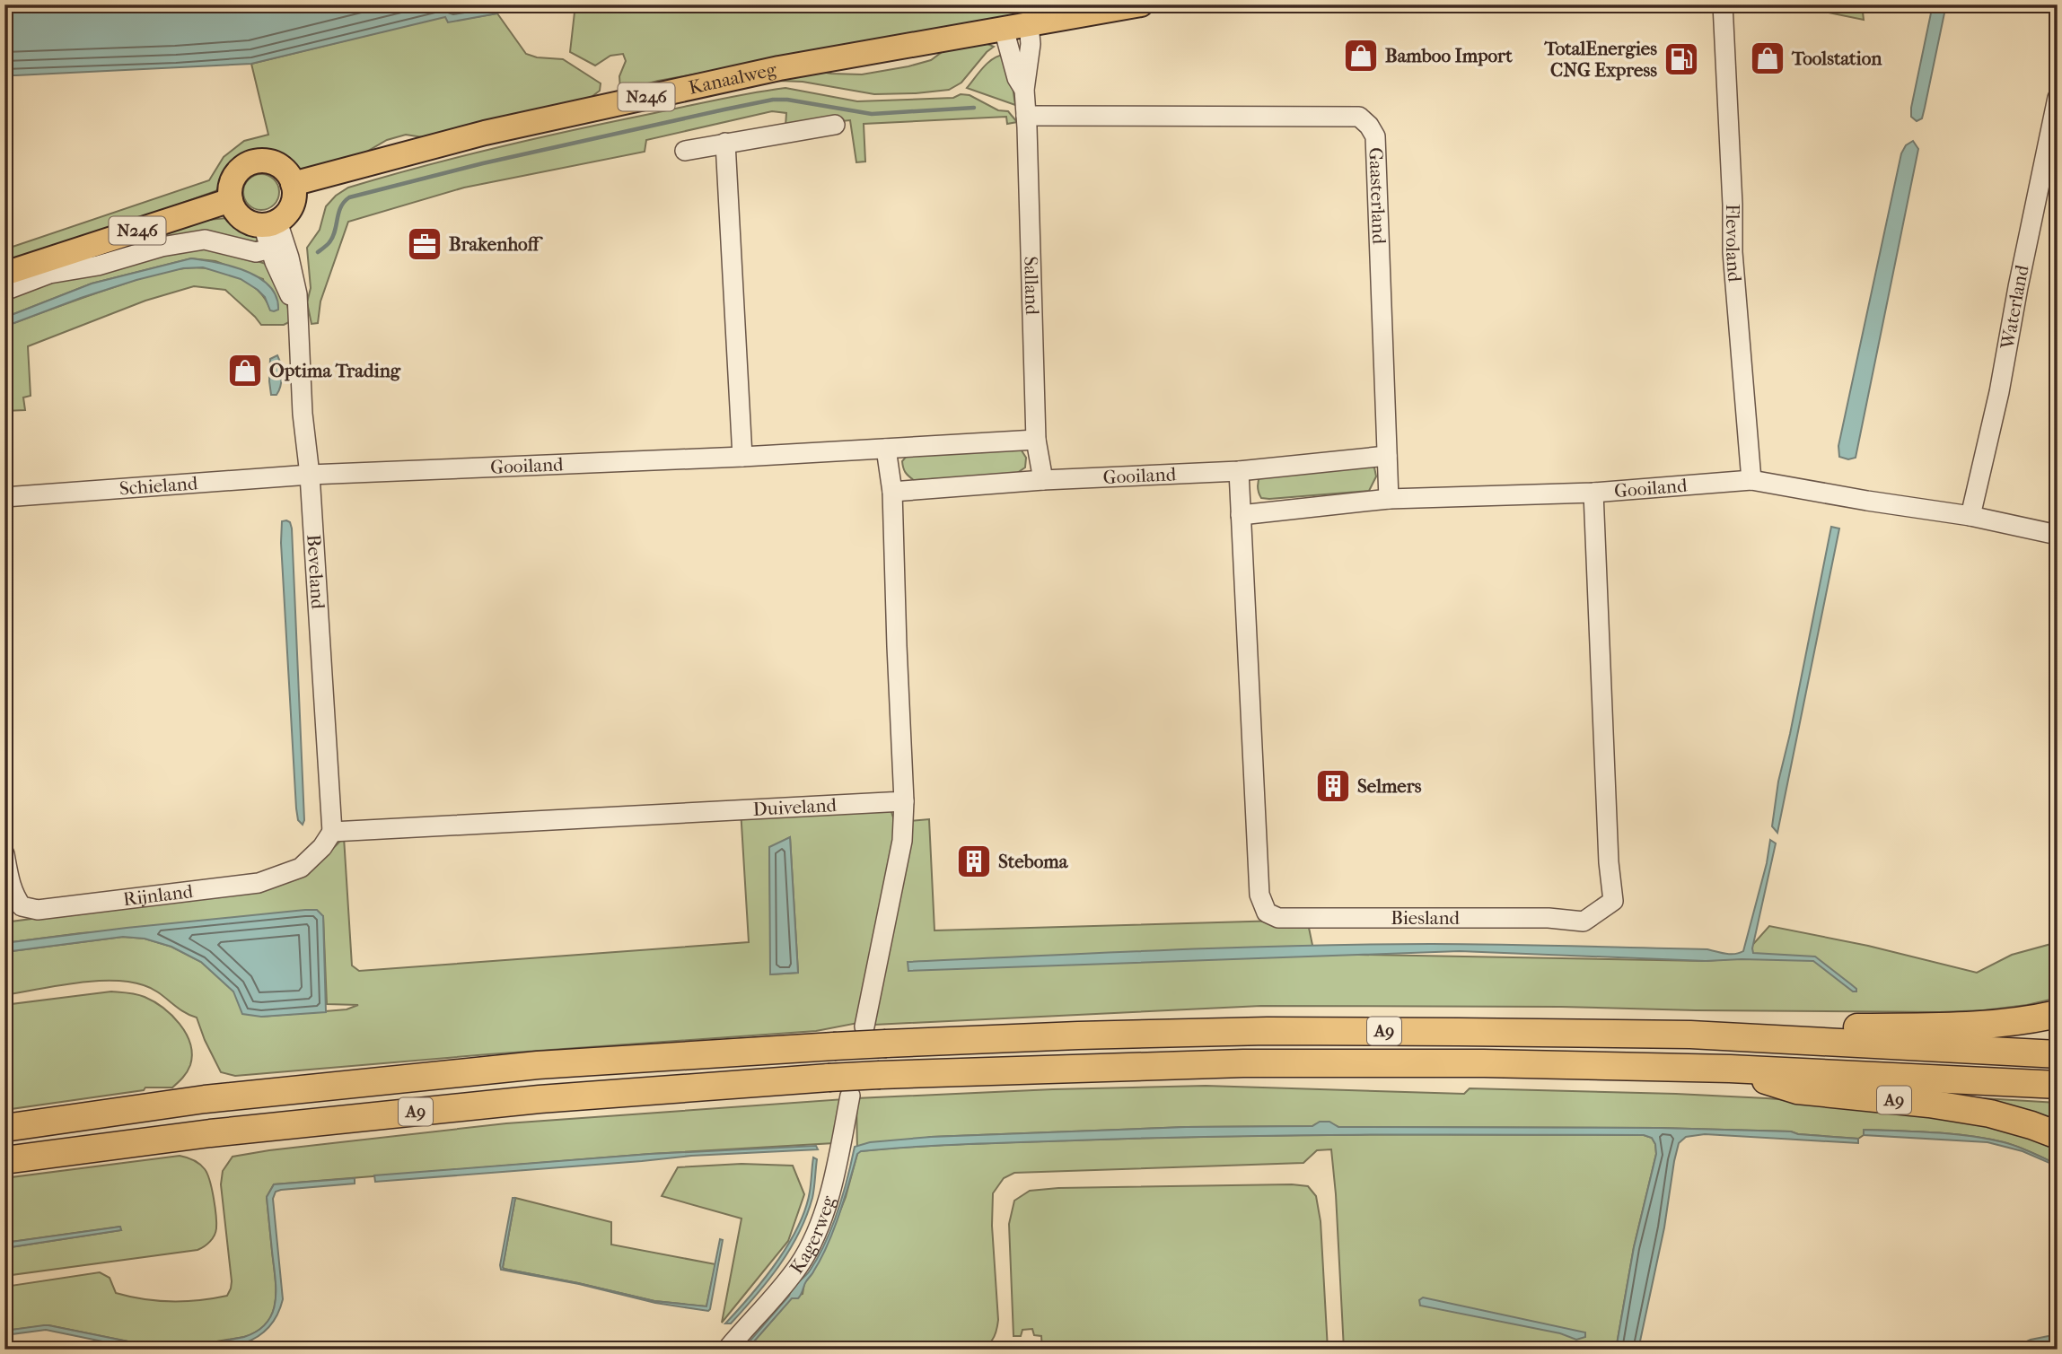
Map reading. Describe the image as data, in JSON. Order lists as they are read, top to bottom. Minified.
{"streets":{"highway":["A9"],"main road":["Kanaalweg","N246"],"street":["Gaasterland","Flevoland","Salland","Waterland","Gooiland","Schieland","Beveland","Duiveland","Rijnland","Biesland","Kagerweg"]},"crossings":[["Kanaalweg","N246"],["Kanaalweg","Salland"],["Kanaalweg","Beveland"],["N246","Beveland"],["Gaasterland","Salland"],["Gaasterland","Gooiland"],["Flevoland","Gooiland"],["Salland","Gooiland"],["Waterland","Gooiland"],["Gooiland","Schieland"],["Gooiland","Beveland"],["Gooiland","Biesland"],["Schieland","Beveland"],["Beveland","Duiveland"],["Beveland","Rijnland"],["Duiveland","Rijnland"]],"places":{"shop":["Bamboo Import","Toolstation","Optima Trading"],"fuel station":["TotalEnergies CNG Express"],"office":["Brakenhoff"],"building":["Selmers","Steboma"]}}
